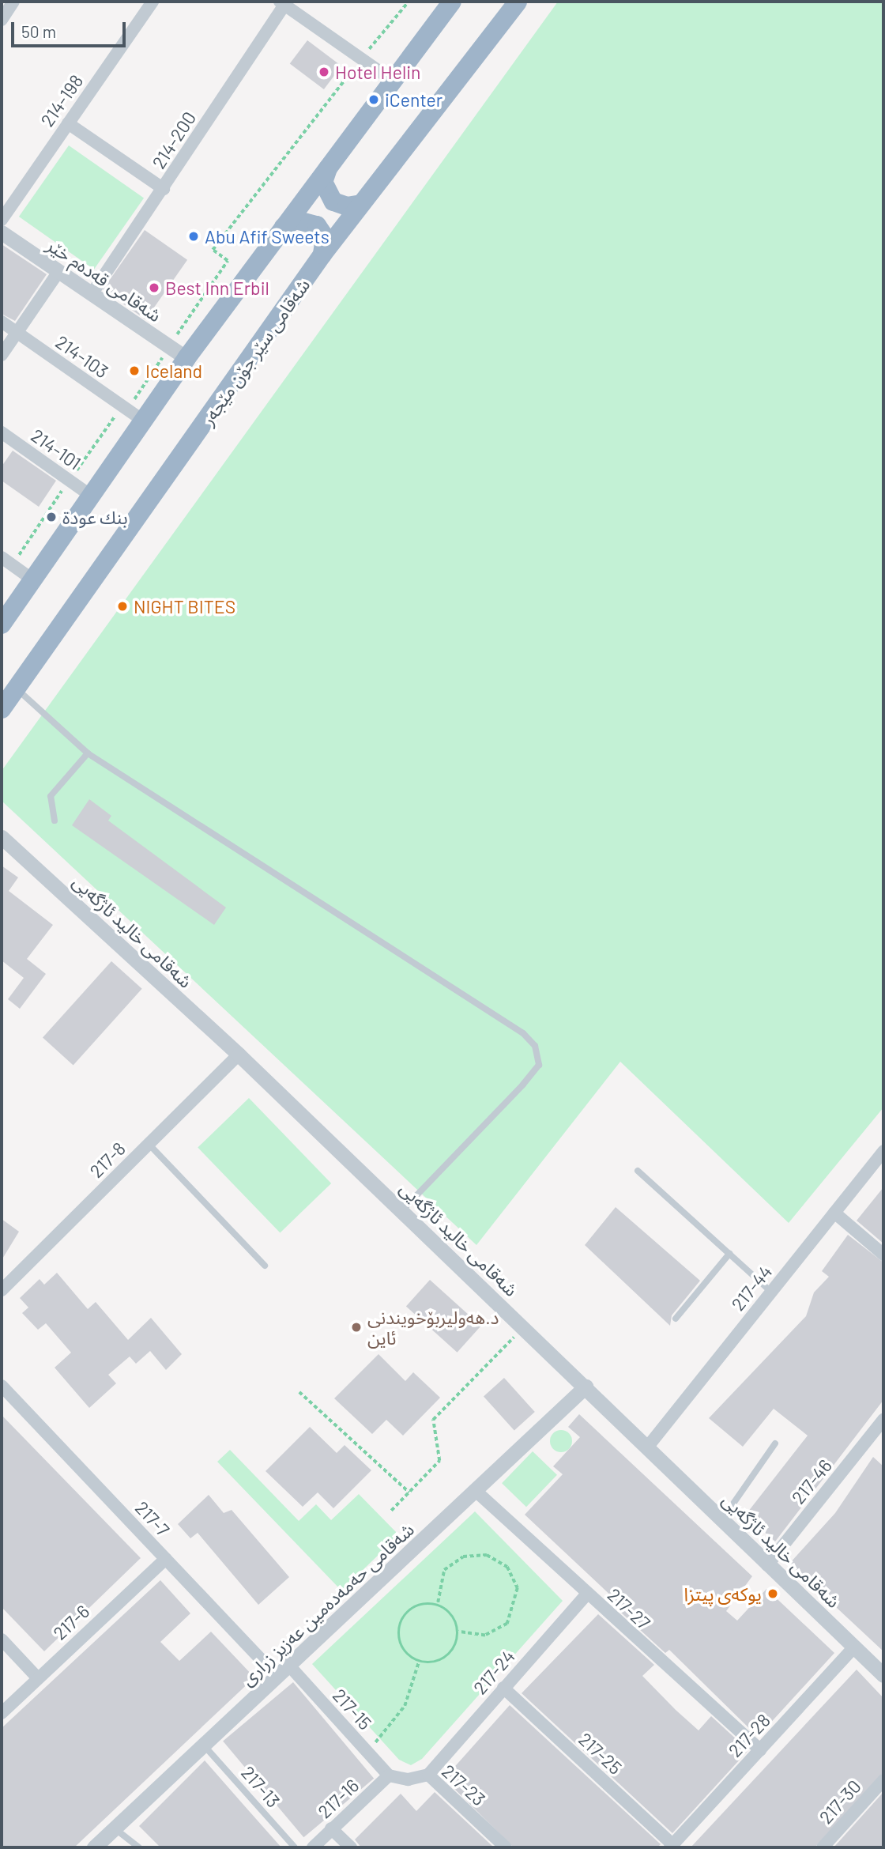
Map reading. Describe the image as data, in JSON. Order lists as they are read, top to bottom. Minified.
{"streets":{"highway":["شەقامی سێر جۆن مێجەر"],"street":["214-198","214-200","شەقامی قەدەم خێر","214-103","214-101","شەقامی خالید ئاژگەیی","217-8","217-44","217-46","217-7","شەقامی حەمەدەمین عەزیز زراری","217-27","217-6","217-24","217-15","217-28","217-25","217-23","217-16","217-30"],"lane":["217-13"]},"crossings":[["214-200","شەقامی قەدەم خێر"],["شەقامی خالید ئاژگەیی","217-8"],["شەقامی خالید ئاژگەیی","217-44"],["شەقامی خالید ئاژگەیی","217-46"],["شەقامی خالید ئاژگەیی","شەقامی حەمەدەمین عەزیز زراری"],["شەقامی خالید ئاژگەیی","217-28"],["217-7","شەقامی حەمەدەمین عەزیز زراری"],["217-7","217-6"],["شەقامی حەمەدەمین عەزیز زراری","217-27"],["شەقامی حەمەدەمین عەزیز زراری","217-15"],["شەقامی حەمەدەمین عەزیز زراری","217-13"],["217-27","217-24"],["217-27","217-28"],["217-24","217-25"],["217-24","217-23"],["217-15","217-23"],["217-15","217-16"],["217-28","217-25"],["217-23","217-16"]],"places":["Hotel Helin","iCenter","Abu Afif Sweets","Best Inn Erbil","Iceland","بنك عودة","NIGHT BITES","د.هه‌ولیربۆخویندنی ئاین","یوکەی پیتزا"],"scale_bar":"50 m"}
